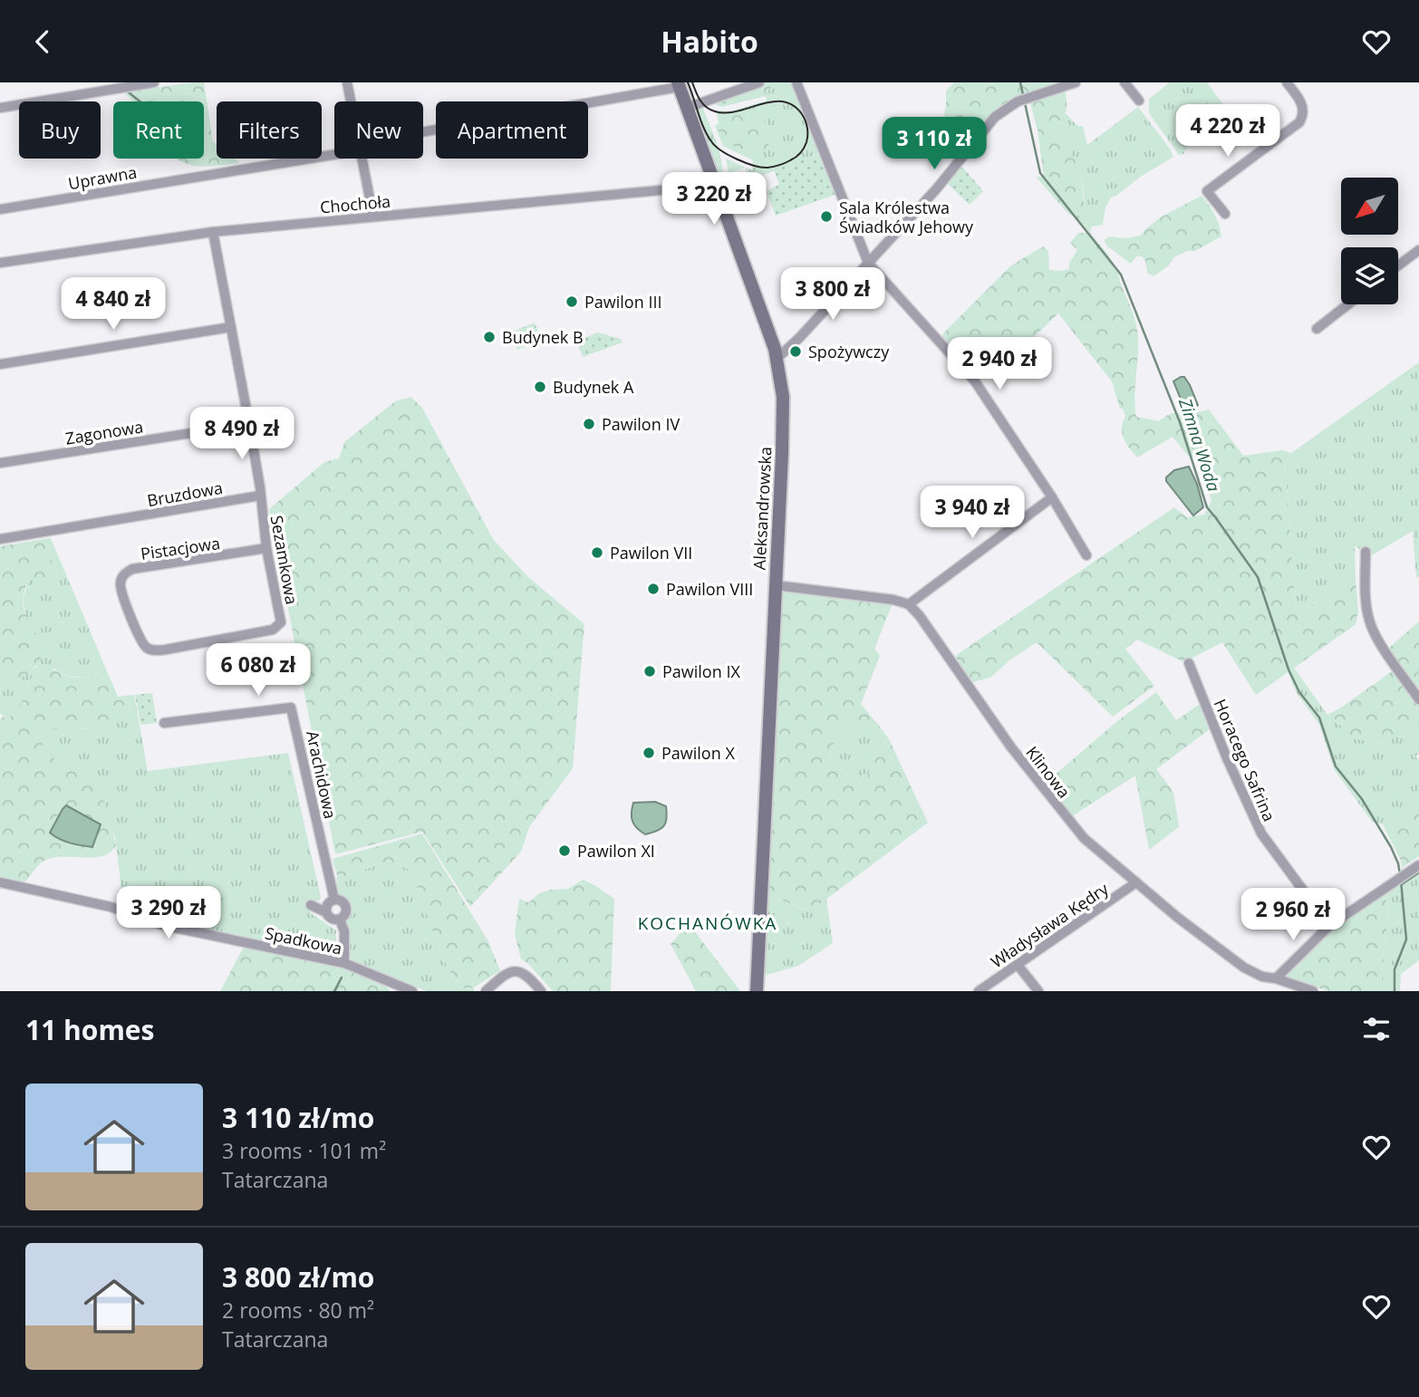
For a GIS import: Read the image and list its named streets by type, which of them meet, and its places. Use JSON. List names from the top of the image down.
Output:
{
  "streets": {
    "main road": ["Aleksandrowska"],
    "street": [
      "Uprawna",
      "Chochoła",
      "Zagonowa",
      "Bruzdowa",
      "Pistacjowa",
      "Sezamkowa",
      "Horacego Safrina",
      "Klinowa",
      "Arachidowa",
      "Władysława Kędry",
      "Spadkowa"
    ]
  },
  "crossings": [
    ["Uprawna", "Aleksandrowska"],
    ["Chochoła", "Aleksandrowska"],
    ["Bruzdowa", "Sezamkowa"],
    ["Pistacjowa", "Sezamkowa"],
    ["Klinowa", "Władysława Kędry"]
  ],
  "districts": ["KOCHANÓWKA"],
  "water": ["Zimna Woda"],
  "places": [
    "Sala Królestwa Świadków Jehowy",
    "Pawilon III",
    "Budynek B",
    "Spożywczy",
    "Budynek A",
    "Pawilon IV",
    "Pawilon VII",
    "Pawilon VIII",
    "Pawilon IX",
    "Pawilon X",
    "Pawilon XI"
  ],
  "north": "bottom left",
  "page": {
    "header": "Habito",
    "chip": [
      "Buy",
      "Rent",
      "Filters",
      "New",
      "Apartment"
    ],
    "price": [
      "4 220 zł",
      "3 110 zł",
      "3 220 zł",
      "3 800 zł",
      "4 840 zł",
      "2 940 zł",
      "8 490 zł",
      "3 940 zł",
      "6 080 zł",
      "3 290 zł",
      "2 960 zł"
    ],
    "heading": "11 homes",
    "list": [
      {
        "name": "3 110 zł/mo",
        "note": "3 rooms · 101 m² · Tatarczana"
      },
      {
        "name": "3 800 zł/mo",
        "note": "2 rooms · 80 m² · Tatarczana"
      }
    ]
  }
}
